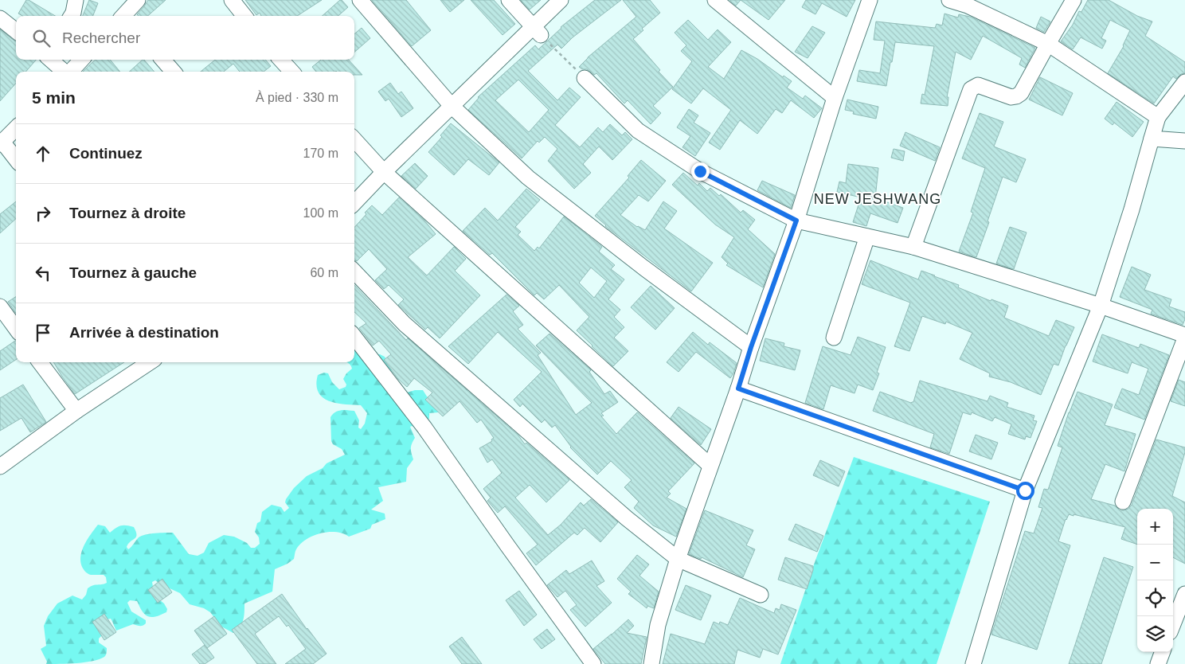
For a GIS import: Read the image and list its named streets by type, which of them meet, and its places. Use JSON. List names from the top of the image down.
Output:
{
  "districts": ["NEW JESHWANG"],
  "page": {
    "search": "Rechercher",
    "heading": ["5 min", "À pied · 330 m"],
    "list": [
      ["Continuez", "170 m"],
      ["Tournez à droite", "100 m"],
      ["Tournez à gauche", "60 m"],
      "Arrivée à destination"
    ],
    "map_buttons": ["+", "−"]
  }
}
